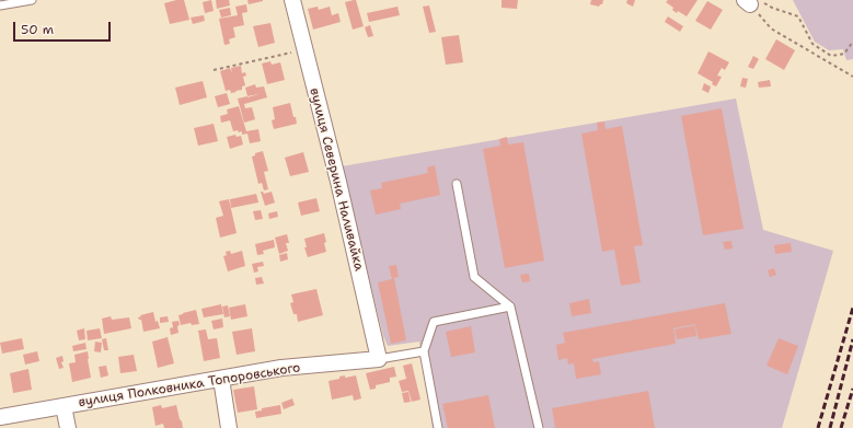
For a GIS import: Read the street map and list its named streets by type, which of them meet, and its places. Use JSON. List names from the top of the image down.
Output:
{
  "streets": {
    "street": ["вулиця Северина Наливайка", "вулиця Полковника Топоровського"]
  },
  "crossings": [
    ["вулиця Северина Наливайка", "вулиця Полковника Топоровського"]
  ],
  "scale_bar": "50 m"
}
